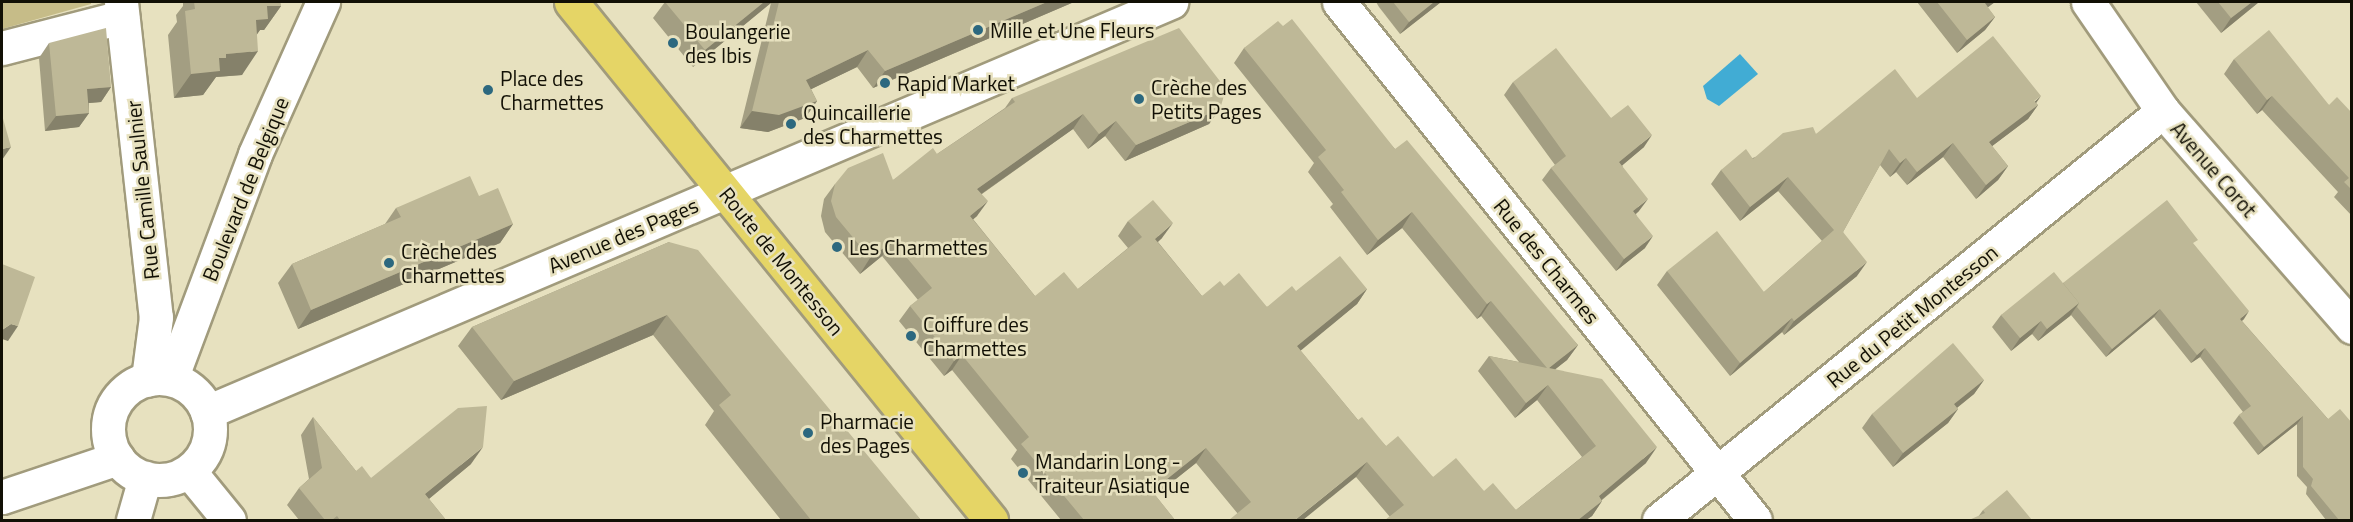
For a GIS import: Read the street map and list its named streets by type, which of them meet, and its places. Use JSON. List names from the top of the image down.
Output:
{
  "streets": {
    "main road": ["Route de Montesson"],
    "street": [
      "Avenue Corot",
      "Boulevard de Belgique",
      "Rue Camille Saulnier",
      "Avenue des Pages",
      "Rue des Charmes",
      "Rue du Petit Montesson"
    ]
  },
  "crossings": [
    ["Avenue Corot", "Rue du Petit Montesson"],
    ["Boulevard de Belgique", "Rue Camille Saulnier"],
    ["Boulevard de Belgique", "Avenue des Pages"],
    ["Rue Camille Saulnier", "Avenue des Pages"],
    ["Avenue des Pages", "Route de Montesson"],
    ["Rue des Charmes", "Rue du Petit Montesson"]
  ],
  "places": [
    "Mille et Une Fleurs",
    "Boulangerie des Ibis",
    "Rapid Market",
    "Place des Charmettes",
    "Crèche des Petits Pages",
    "Quincaillerie des Charmettes",
    "Les Charmettes",
    "Crèche des Charmettes",
    "Coiffure des Charmettes",
    "Pharmacie des Pages",
    "Mandarin Long - Traiteur Asiatique"
  ]
}
